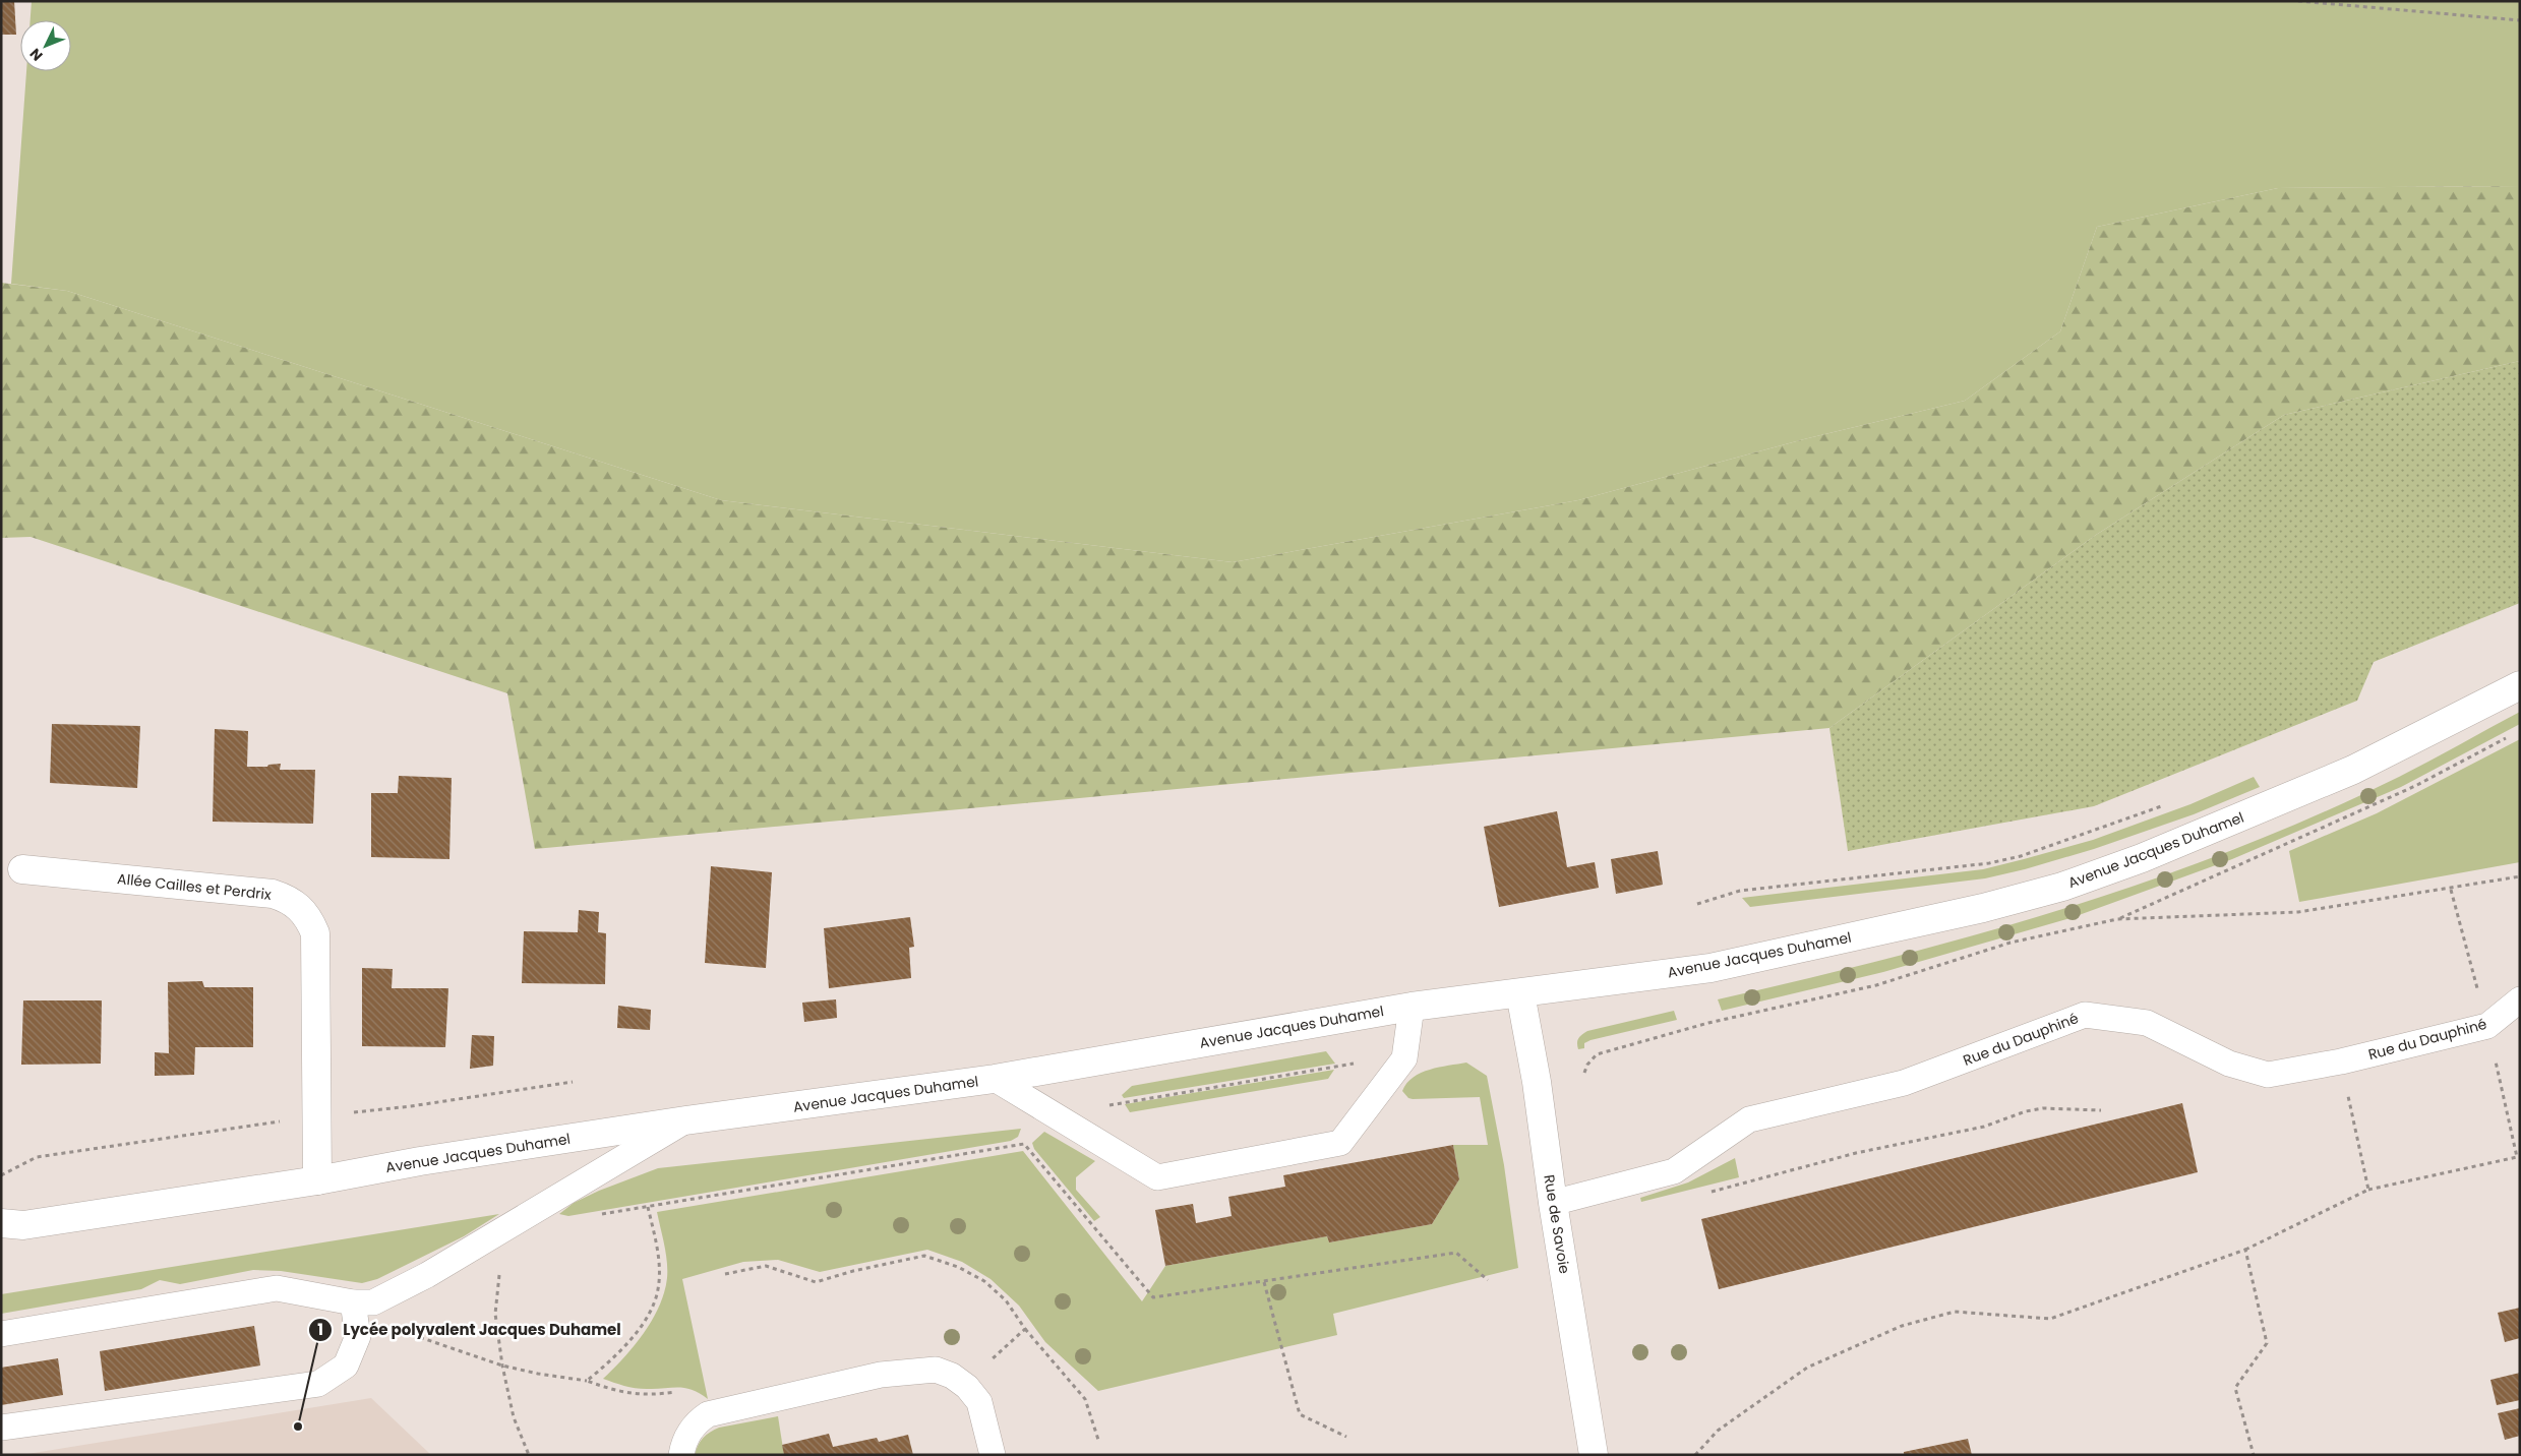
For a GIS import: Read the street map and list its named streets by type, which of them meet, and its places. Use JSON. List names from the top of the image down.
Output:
{
  "streets": {
    "main road": ["Avenue Jacques Duhamel", "Allée Cailles et Perdrix", "Rue de Savoie"],
    "lane": ["Rue du Dauphiné"]
  },
  "crossings": [
    ["Avenue Jacques Duhamel", "Allée Cailles et Perdrix"],
    ["Avenue Jacques Duhamel", "Rue de Savoie"],
    ["Rue du Dauphiné", "Rue de Savoie"]
  ],
  "places": ["Lycée polyvalent Jacques Duhamel"],
  "north": "bottom left"
}
